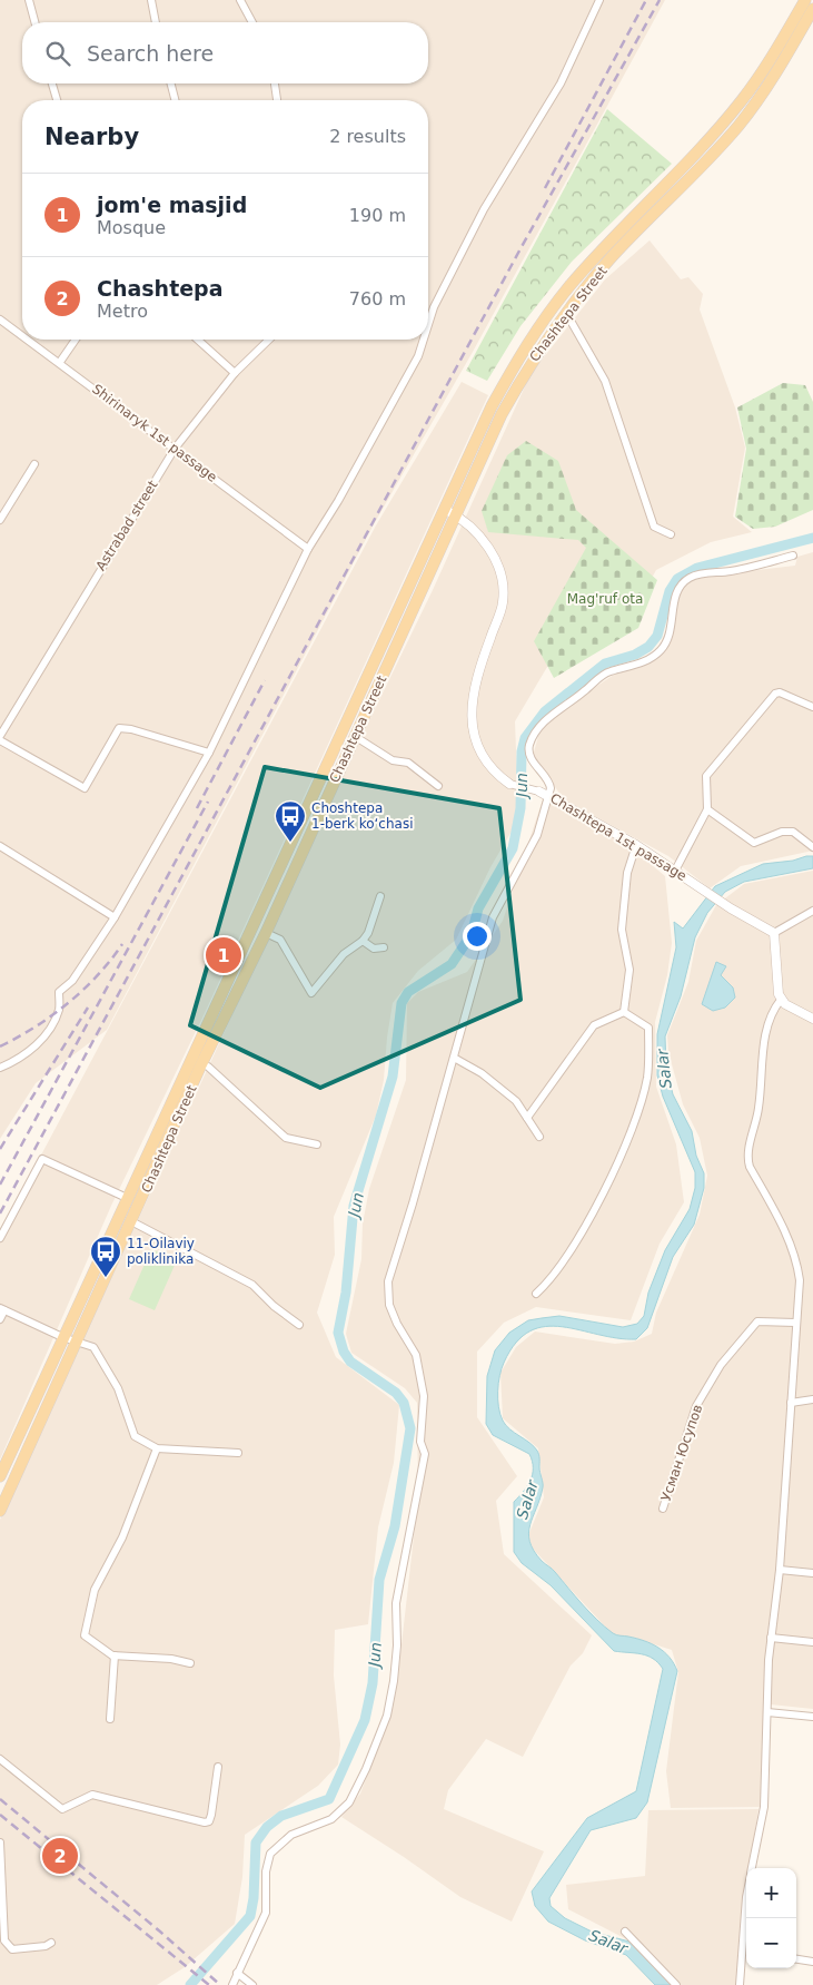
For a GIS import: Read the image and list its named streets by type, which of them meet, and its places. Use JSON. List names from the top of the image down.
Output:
{
  "streets": {
    "main road": ["Chashtepa Street"],
    "street": [
      "Shirinaryk 1st passage",
      "Astrabad street",
      "Chashtepa 1st passage",
      "Усман Юсупов"
    ]
  },
  "crossings": [
    ["Chashtepa Street", "Chashtepa 1st passage"],
    ["Shirinaryk 1st passage", "Astrabad street"]
  ],
  "water": ["Jun", "Salar"],
  "parks": ["Mag'ruf ota"],
  "places": {
    "bus stop": ["Choshtepa 1-berk koʻchasi", "11-Oilaviy poliklinika"]
  },
  "page": {
    "search": "Search here",
    "heading": ["Nearby", "2 results"],
    "list": [
      {
        "mark": "1",
        "name": "jom'e masjid",
        "note": "Mosque",
        "value": "190 m"
      },
      {
        "mark": "2",
        "name": "Chashtepa",
        "note": "Metro",
        "value": "760 m"
      }
    ],
    "pins": ["1", "2"],
    "map_buttons": ["+", "−"]
  }
}
